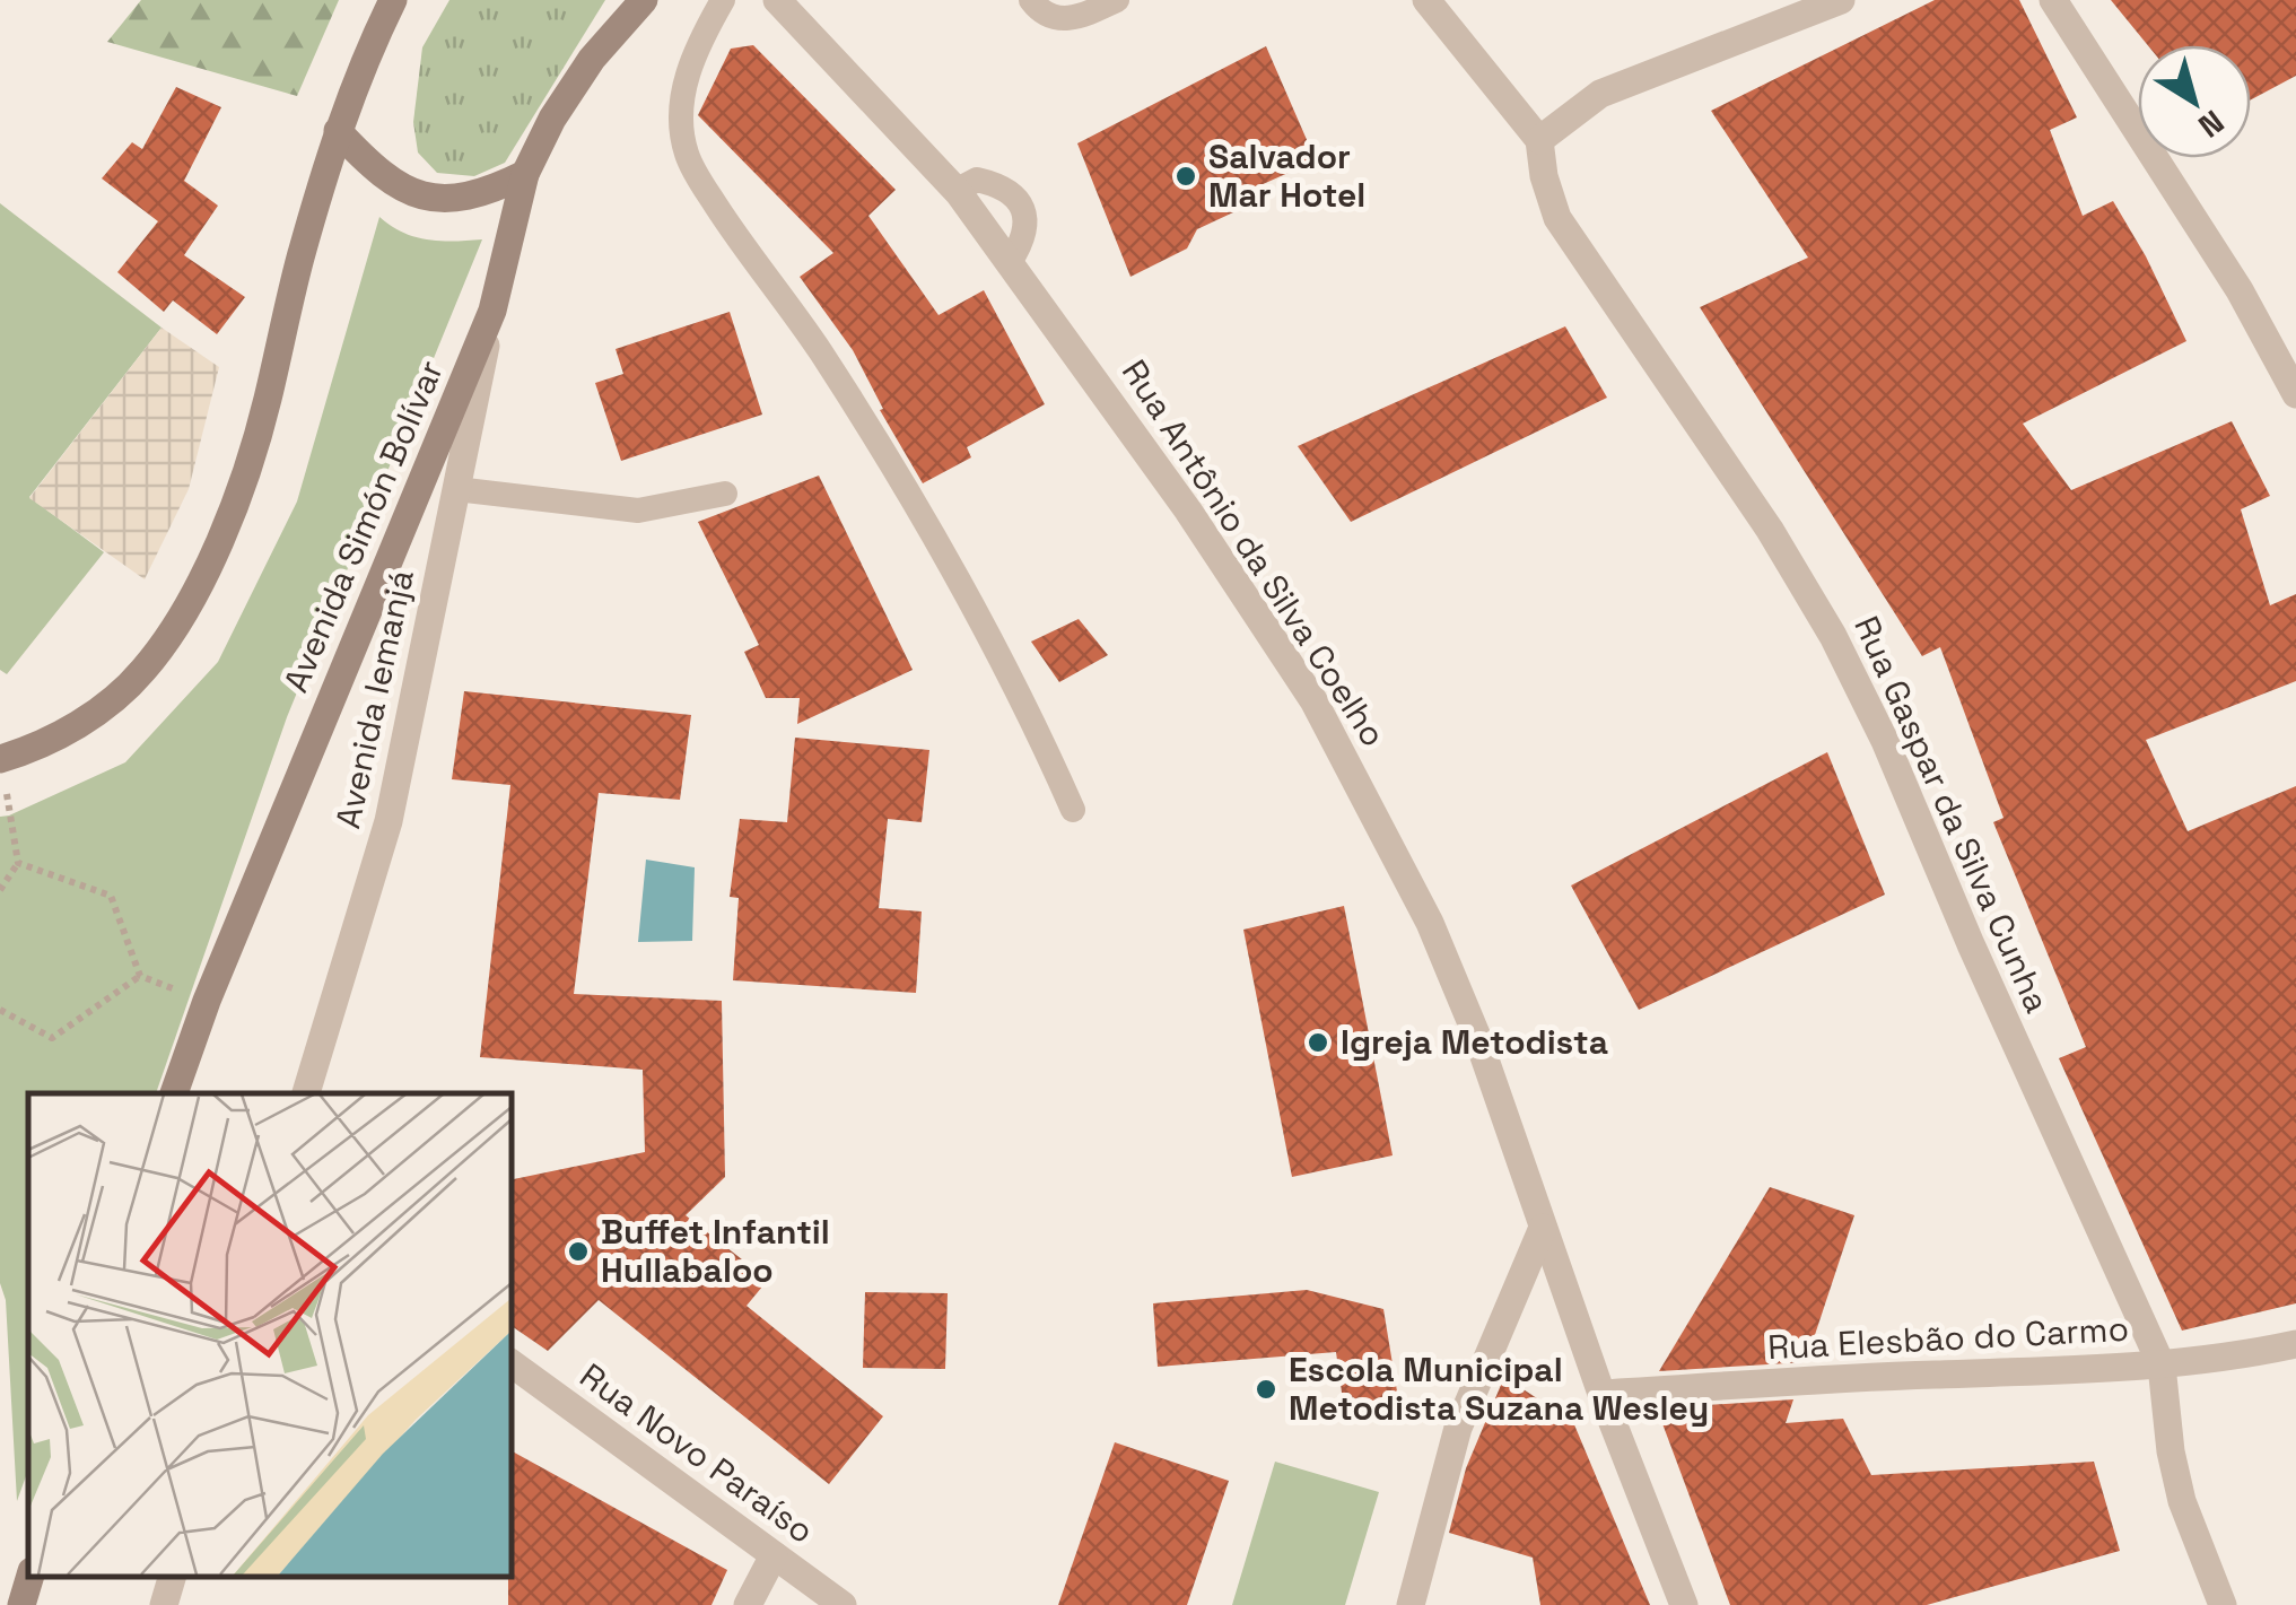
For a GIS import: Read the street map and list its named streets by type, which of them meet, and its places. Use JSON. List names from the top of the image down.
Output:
{
  "streets": {
    "street": [
      "Avenida Simón Bolívar",
      "Rua Antônio da Silva Coelho",
      "Avenida Iemanjá",
      "Rua Gaspar da Silva Cunha",
      "Rua Elesbão do Carmo",
      "Rua Novo Paraíso"
    ]
  },
  "crossings": [
    ["Avenida Simón Bolívar", "Avenida Iemanjá"],
    ["Rua Antônio da Silva Coelho", "Rua Elesbão do Carmo"],
    ["Rua Gaspar da Silva Cunha", "Rua Elesbão do Carmo"]
  ],
  "places": [
    "Salvador Mar Hotel",
    "Igreja Metodista",
    "Buffet Infantil Hullabaloo",
    "Escola Municipal Metodista Suzana Wesley"
  ],
  "north": "bottom right"
}
